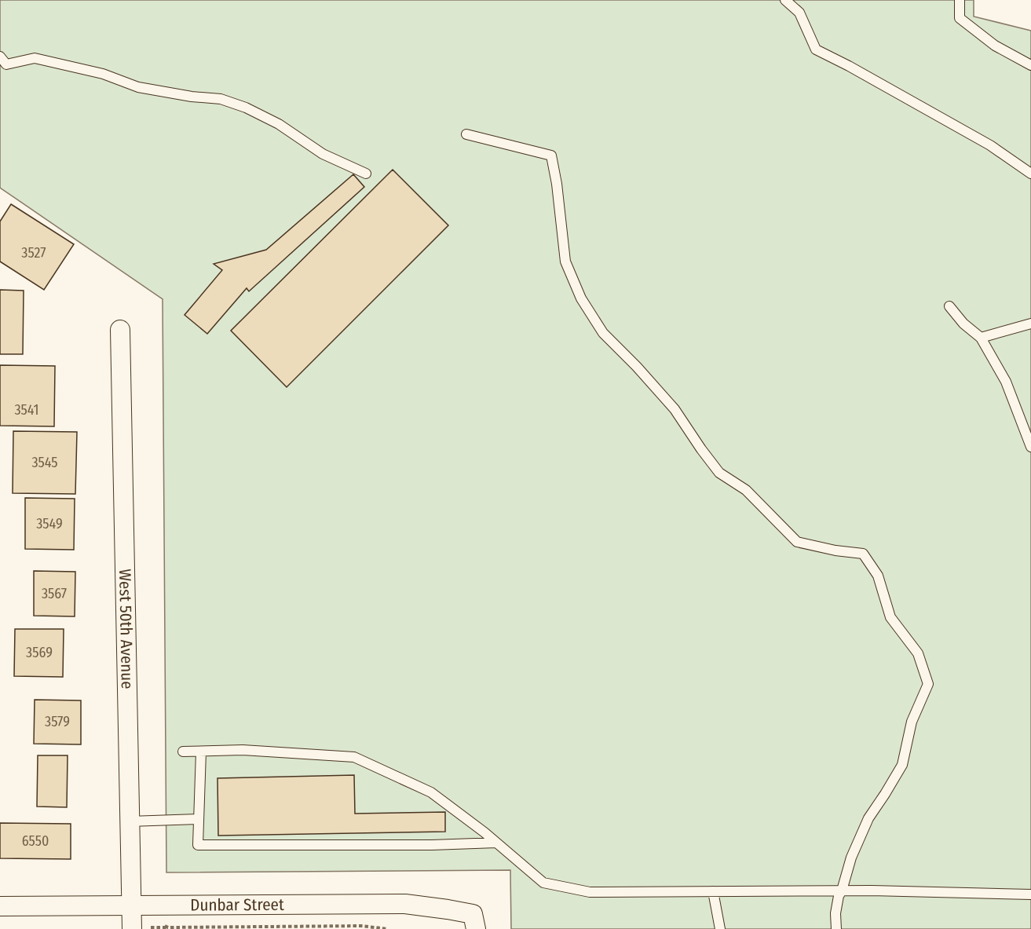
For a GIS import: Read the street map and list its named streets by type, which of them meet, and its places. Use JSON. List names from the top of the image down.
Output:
{
  "streets": {
    "street": ["West 50th Avenue", "Dunbar Street"]
  },
  "crossings": [
    ["West 50th Avenue", "Dunbar Street"]
  ],
  "house_numbers": [
    "3527",
    "3541",
    "3545",
    "3549",
    "3567",
    "3569",
    "3579",
    "6550"
  ]
}
